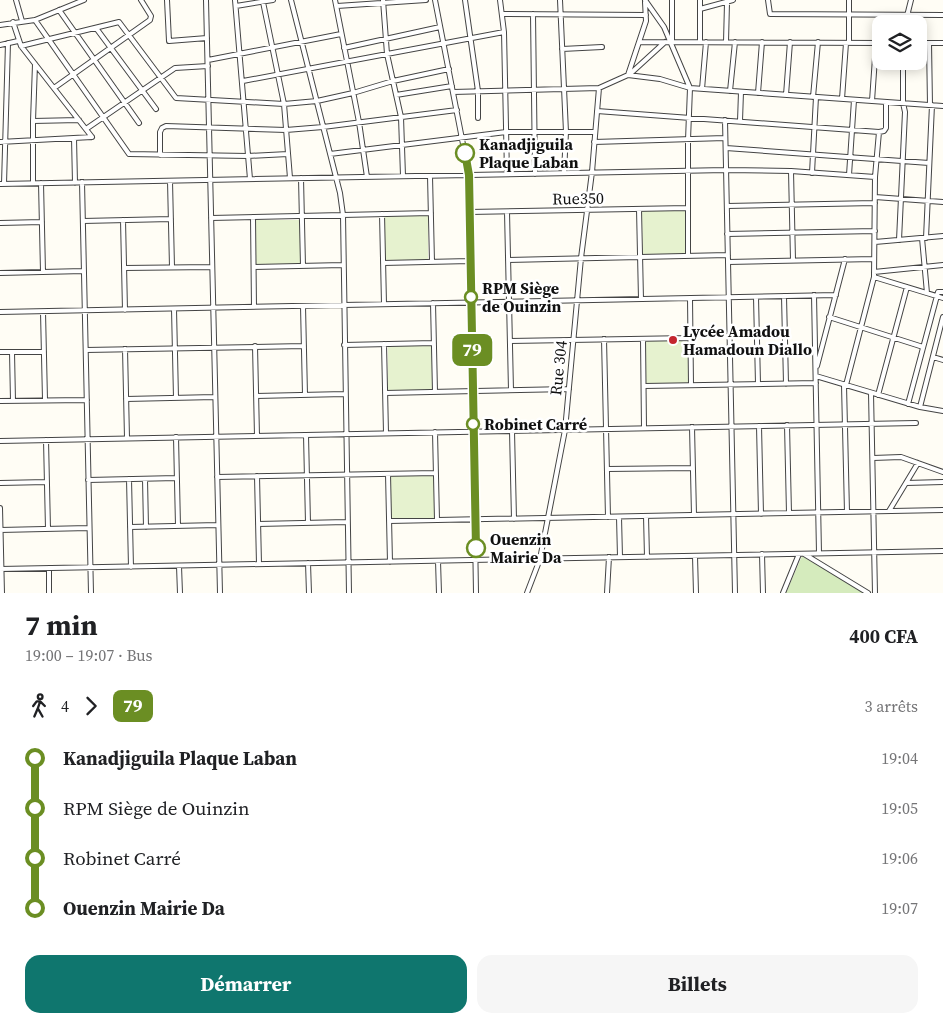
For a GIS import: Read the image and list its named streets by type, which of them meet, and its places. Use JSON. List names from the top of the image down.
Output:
{
  "streets": {
    "street": ["Rue350", "Rue 304"]
  },
  "crossings": [
    ["Rue350", "Rue 304"]
  ],
  "places": [
    "Kanadjiguila Plaque Laban",
    "RPM Siège de Ouinzin",
    "Lycée Amadou Hamadoun Diallo",
    "Robinet Carré",
    "Ouenzin Mairie Da"
  ],
  "lines": ["bus line 79"],
  "page": {
    "on_map": "79",
    "heading": ["7 min", "19:00 – 19:07 · Bus", "400 CFA"],
    "legs": ["4", "79", "3 arrêts"],
    "list": [
      {
        "name": "Kanadjiguila Plaque Laban",
        "value": "19:04"
      },
      {
        "name": "RPM Siège de Ouinzin",
        "value": "19:05"
      },
      {
        "name": "Robinet Carré",
        "value": "19:06"
      },
      {
        "name": "Ouenzin Mairie Da",
        "value": "19:07"
      }
    ],
    "buttons": ["Démarrer", "Billets"]
  }
}
